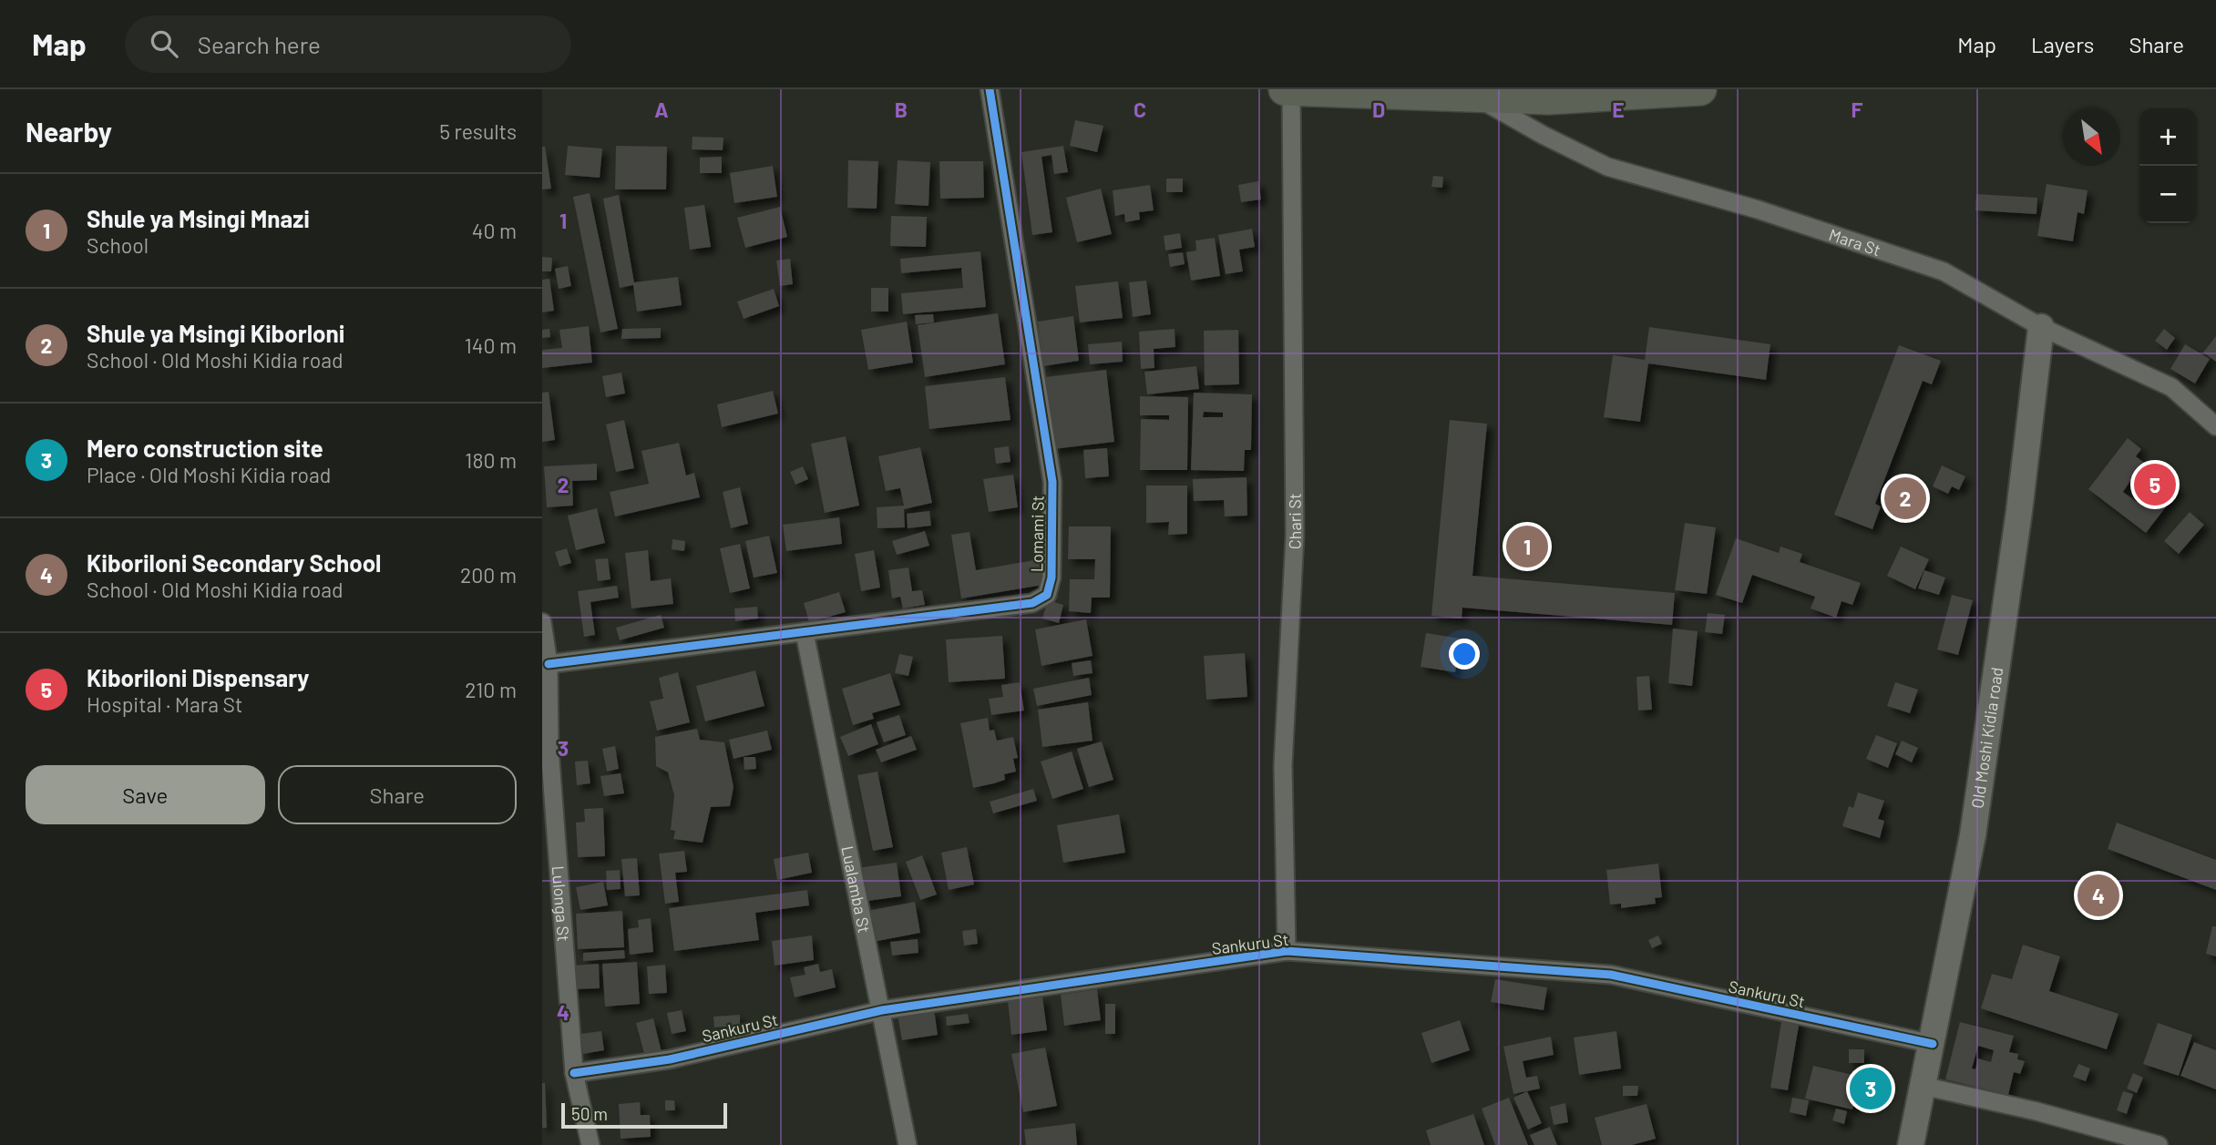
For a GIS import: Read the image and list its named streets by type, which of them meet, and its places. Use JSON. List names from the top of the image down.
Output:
{
  "streets": {
    "street": [
      "Mara St",
      "Chari St",
      "Lomami St",
      "Old Moshi Kidia road",
      "Lualamba St",
      "Lulonga St",
      "Sankuru St"
    ]
  },
  "crossings": [
    ["Mara St", "Old Moshi Kidia road"],
    ["Chari St", "Sankuru St"],
    ["Lomami St", "Lualamba St"],
    ["Lomami St", "Lulonga St"],
    ["Old Moshi Kidia road", "Sankuru St"],
    ["Lualamba St", "Sankuru St"],
    ["Lulonga St", "Sankuru St"]
  ],
  "scale_bar": "50 m",
  "north": "bottom right",
  "page": {
    "header": "Map",
    "search": "Search here",
    "nav": ["Map", "Layers", "Share"],
    "heading": ["Nearby", "5 results"],
    "map_buttons": ["+", "−"],
    "list": [
      {
        "mark": "1",
        "name": "Shule ya Msingi Mnazi",
        "note": "School",
        "value": "40 m"
      },
      {
        "mark": "2",
        "name": "Shule ya Msingi Kiborloni",
        "note": "School · Old Moshi Kidia road",
        "value": "140 m"
      },
      {
        "mark": "3",
        "name": "Mero construction site",
        "note": "Place · Old Moshi Kidia road",
        "value": "180 m"
      },
      {
        "mark": "4",
        "name": "Kiboriloni Secondary School",
        "note": "School · Old Moshi Kidia road",
        "value": "200 m"
      },
      {
        "mark": "5",
        "name": "Kiboriloni Dispensary",
        "note": "Hospital · Mara St",
        "value": "210 m"
      }
    ],
    "pins": [
      "5",
      "2",
      "1",
      "4",
      "3"
    ],
    "buttons": ["Save", "Share"],
    "scale": "50 m"
  },
  "grid": {
    "columns": [
      "A",
      "B",
      "C",
      "D",
      "E",
      "F"
    ],
    "rows": [
      "1",
      "2",
      "3",
      "4"
    ]
  }
}
